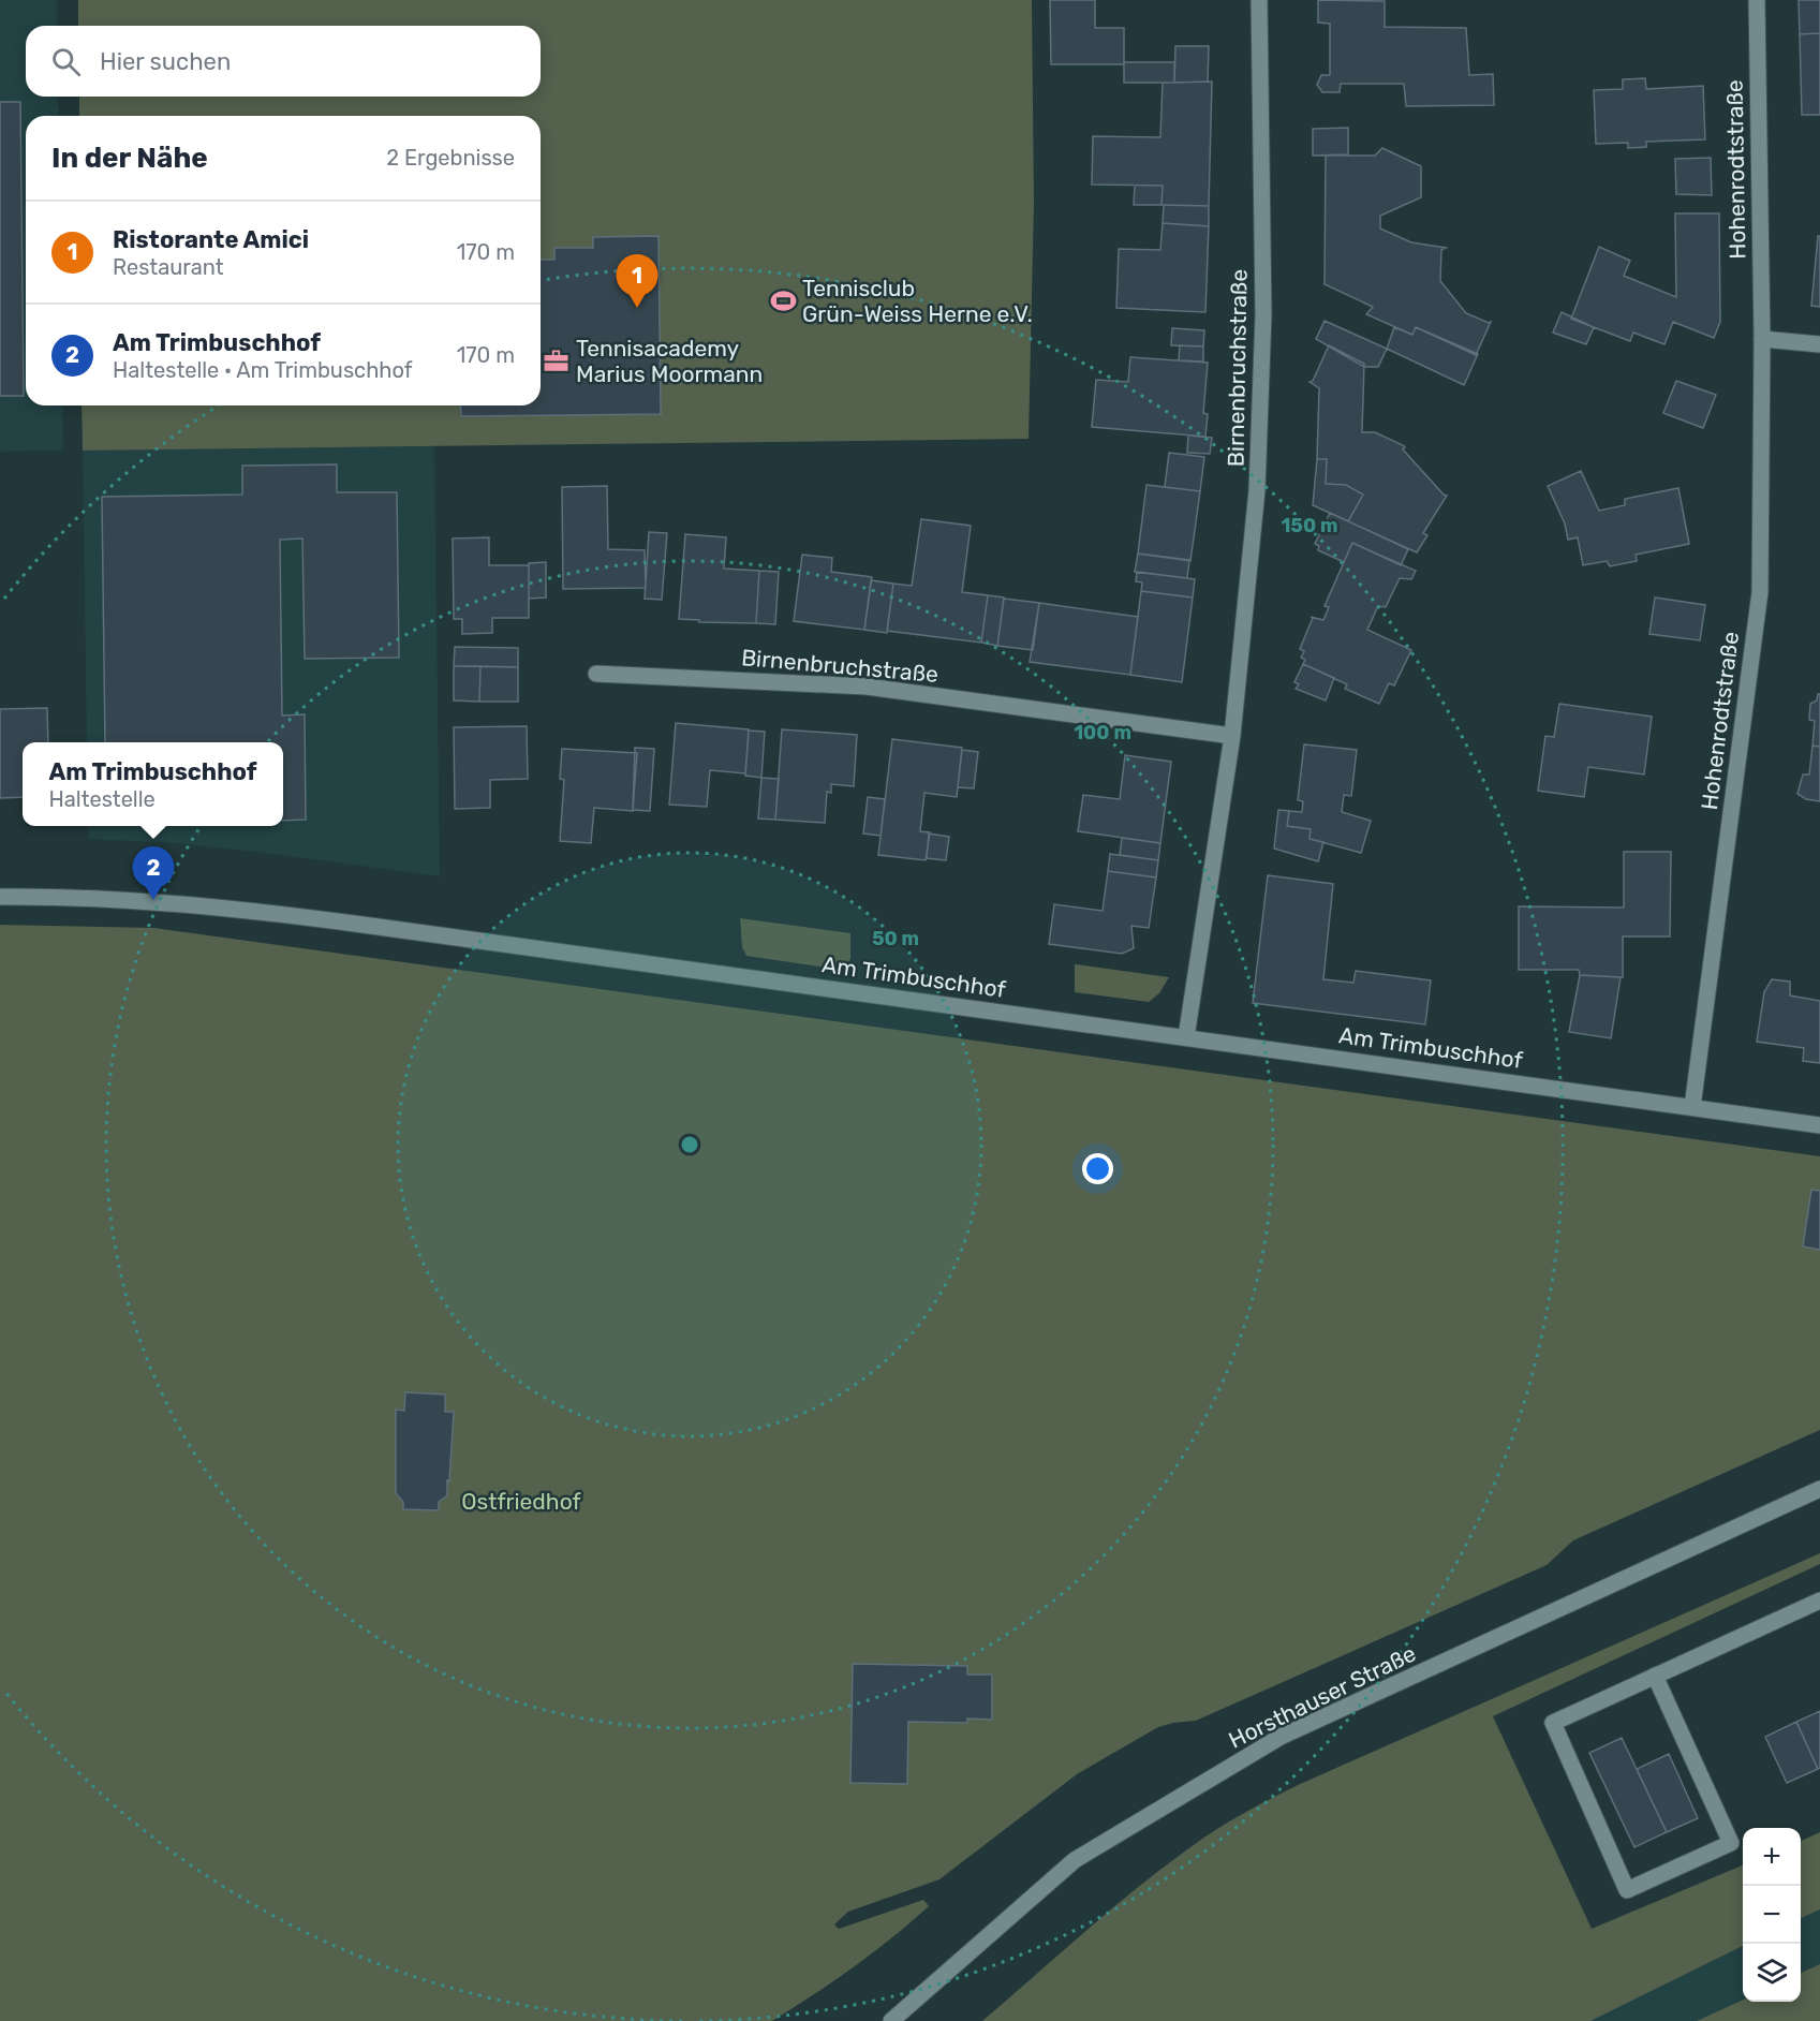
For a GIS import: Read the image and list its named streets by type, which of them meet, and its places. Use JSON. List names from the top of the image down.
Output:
{
  "streets": {
    "street": [
      "Hohenrodtstraße",
      "Birnenbruchstraße",
      "Am Trimbuschhof",
      "Horsthauser Straße"
    ]
  },
  "crossings": [
    ["Hohenrodtstraße", "Am Trimbuschhof"],
    ["Birnenbruchstraße", "Am Trimbuschhof"]
  ],
  "parks": ["Ostfriedhof"],
  "places": {
    "sports": ["Tennisclub Grün-Weiss Herne e.V."],
    "office": ["Tennisacademy Marius Moormann"]
  },
  "page": {
    "search": "Hier suchen",
    "heading": ["In der Nähe", "2 Ergebnisse"],
    "list": [
      {
        "mark": "1",
        "name": "Ristorante Amici",
        "note": "Restaurant",
        "value": "170 m"
      },
      {
        "mark": "2",
        "name": "Am Trimbuschhof",
        "note": "Haltestelle · Am Trimbuschhof",
        "value": "170 m"
      }
    ],
    "pins": ["1", "2"],
    "popup": ["Am Trimbuschhof", "Haltestelle"],
    "map_buttons": ["+", "−"]
  },
  "rings": ["150 m", "100 m", "50 m"]
}
